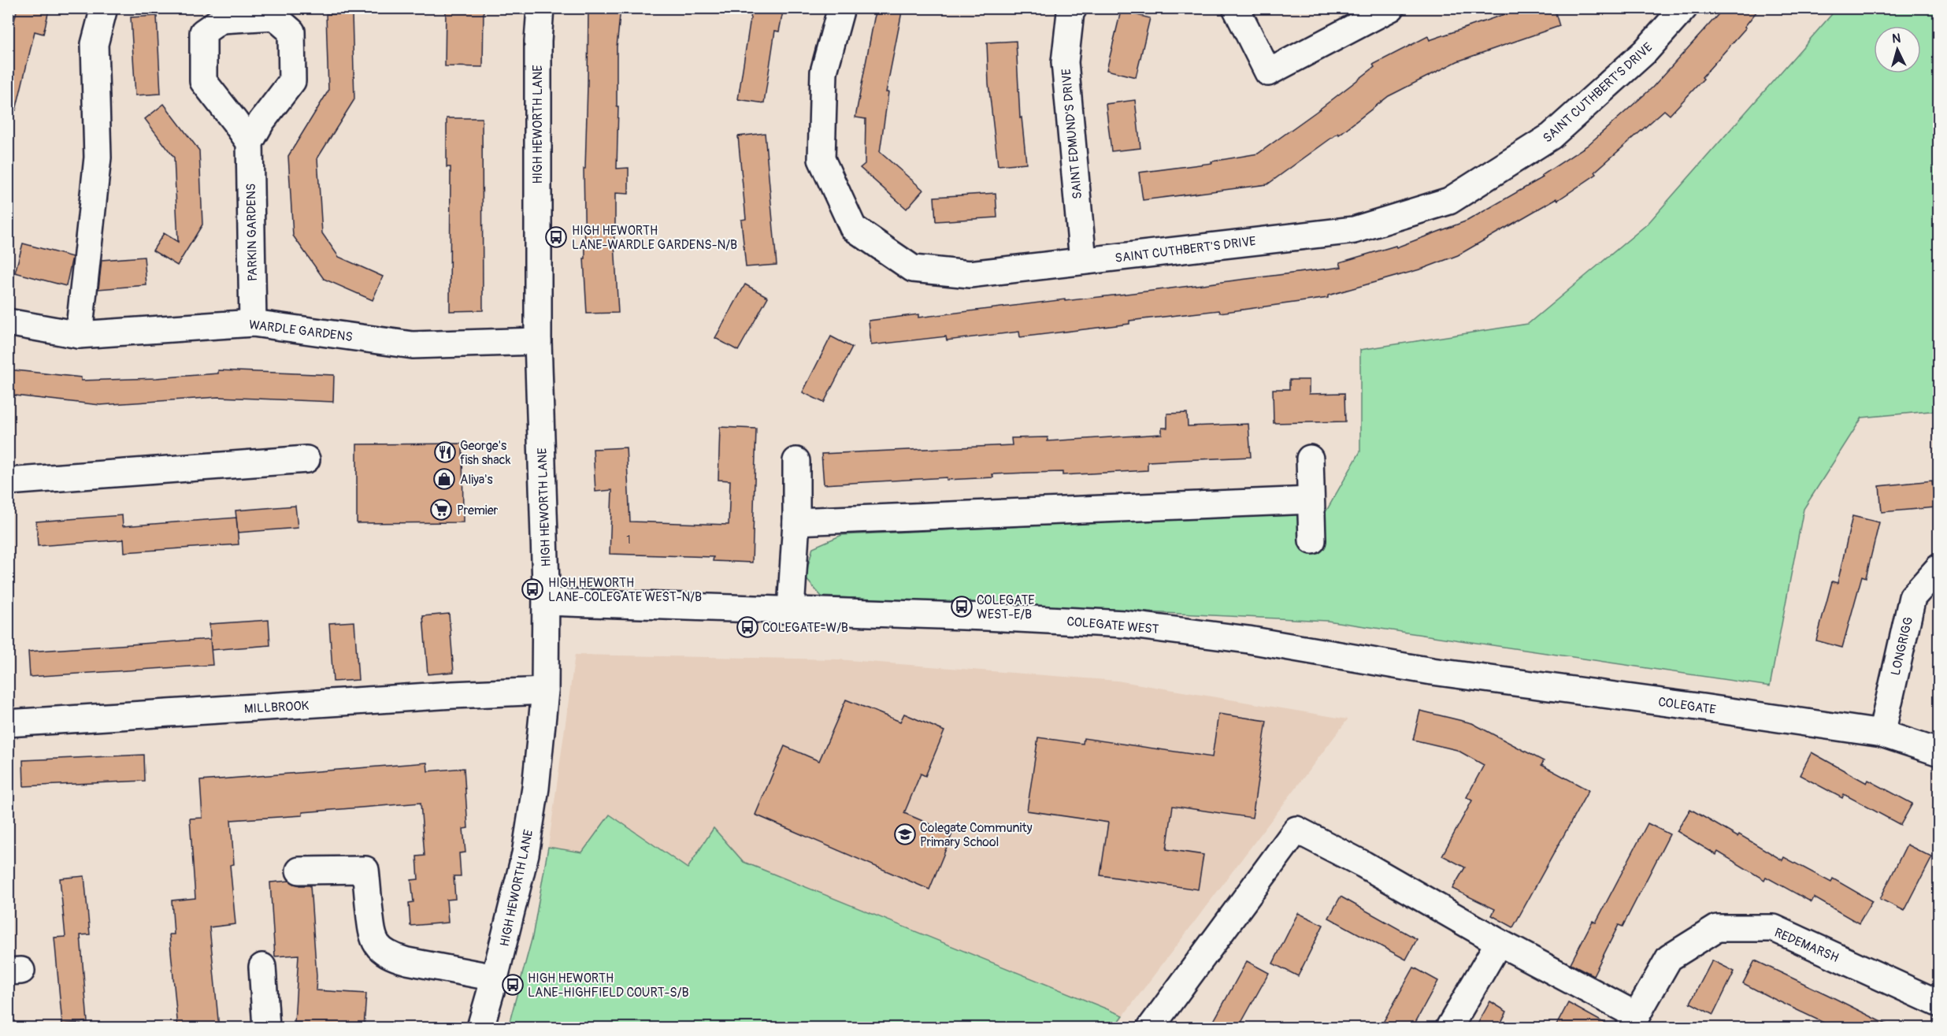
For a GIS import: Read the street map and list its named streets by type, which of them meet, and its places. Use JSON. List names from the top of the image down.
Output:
{
  "streets": {
    "street": [
      "SAINT CUTHBERT'S DRIVE",
      "HIGH HEWORTH LANE",
      "SAINT EDMUND'S DRIVE",
      "PARKIN GARDENS",
      "WARDLE GARDENS",
      "COLEGATE WEST",
      "LONGRIGG",
      "COLEGATE",
      "MILLBROOK",
      "REDEMARSH"
    ]
  },
  "crossings": [
    ["SAINT CUTHBERT'S DRIVE", "SAINT EDMUND'S DRIVE"],
    ["HIGH HEWORTH LANE", "WARDLE GARDENS"],
    ["HIGH HEWORTH LANE", "COLEGATE WEST"],
    ["HIGH HEWORTH LANE", "MILLBROOK"],
    ["PARKIN GARDENS", "WARDLE GARDENS"],
    ["COLEGATE WEST", "COLEGATE"],
    ["LONGRIGG", "COLEGATE"]
  ],
  "places": {
    "bus stop": [
      "HIGH HEWORTH LANE-WARDLE GARDENS-N/B",
      "HIGH HEWORTH LANE-COLEGATE WEST-N/B",
      "COLEGATE WEST-E/B",
      "COLEGATE-W/B",
      "HIGH HEWORTH LANE-HIGHFIELD COURT-S/B"
    ],
    "restaurant": ["George's fish shack"],
    "shop": ["Aliya's"],
    "supermarket": ["Premier"],
    "school or university": ["Colegate Community Primary School"]
  },
  "house_numbers": ["1"],
  "north": "top"
}
